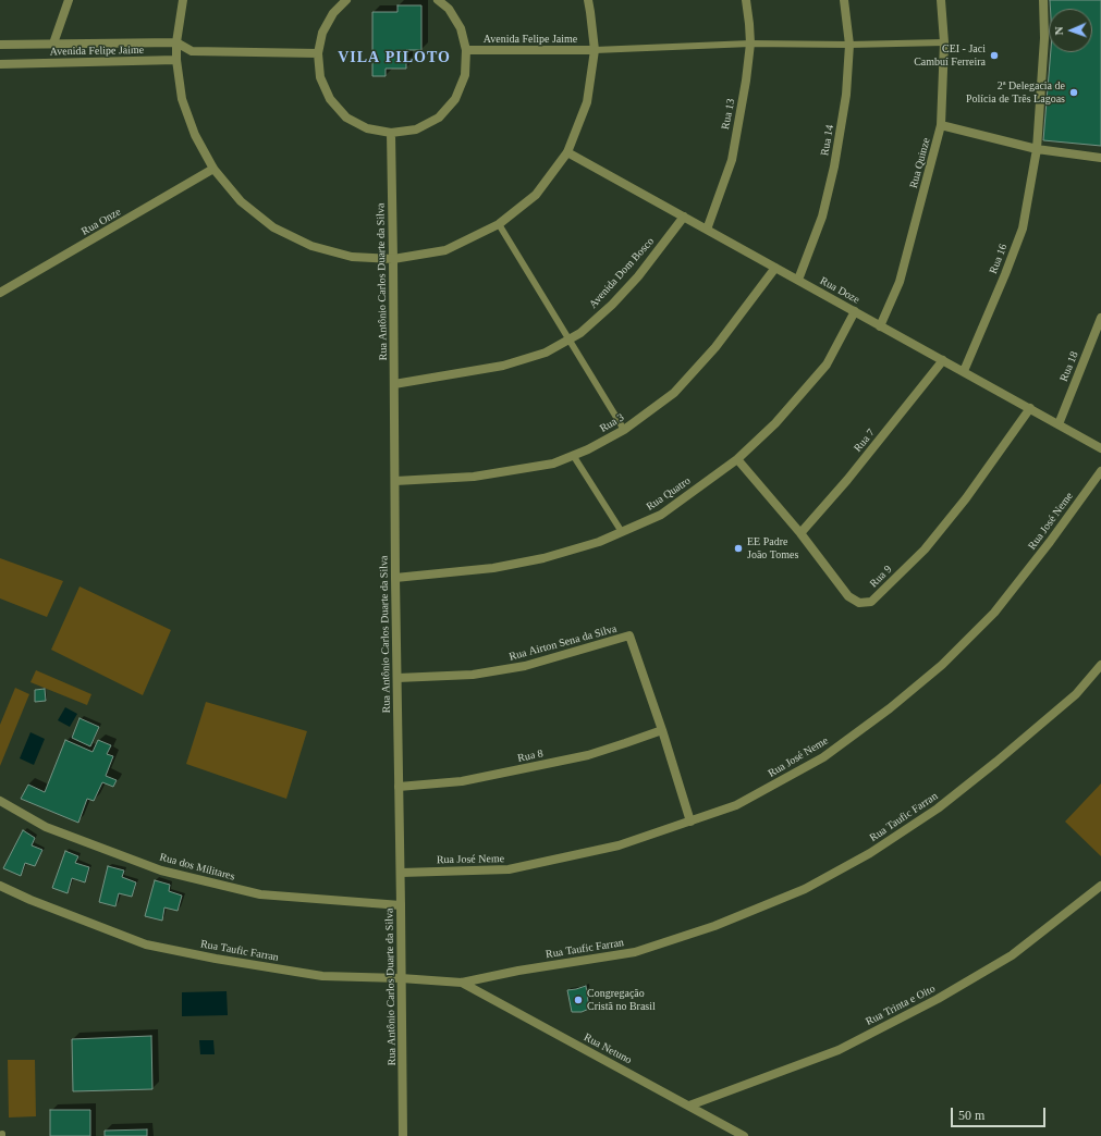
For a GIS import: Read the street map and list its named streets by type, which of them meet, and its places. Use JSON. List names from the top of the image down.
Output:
{
  "streets": {
    "street": [
      "Avenida Felipe Jaime",
      "Rua 13",
      "Rua 14",
      "Rua Quinze",
      "Rua Onze",
      "Rua 16",
      "Avenida Dom Bosco",
      "Rua Antônio Carlos Duarte da Silva",
      "Rua Doze",
      "Rua 18",
      "Rua 3",
      "Rua 7",
      "Rua Quatro",
      "Rua José Neme",
      "Rua 9",
      "Rua Airton Sena da Silva",
      "Rua 8",
      "Rua Taufic Farran",
      "Rua dos Militares",
      "Rua Trinta e Oito",
      "Rua Netuno"
    ]
  },
  "crossings": [
    ["Rua 13", "Rua Doze"],
    ["Rua 14", "Rua Doze"],
    ["Rua Quinze", "Rua Doze"],
    ["Rua 16", "Rua Doze"],
    ["Avenida Dom Bosco", "Rua Antônio Carlos Duarte da Silva"],
    ["Avenida Dom Bosco", "Rua Doze"],
    ["Rua Antônio Carlos Duarte da Silva", "Rua 3"],
    ["Rua Antônio Carlos Duarte da Silva", "Rua Quatro"],
    ["Rua Antônio Carlos Duarte da Silva", "Rua José Neme"],
    ["Rua Antônio Carlos Duarte da Silva", "Rua Airton Sena da Silva"],
    ["Rua Antônio Carlos Duarte da Silva", "Rua 8"],
    ["Rua Antônio Carlos Duarte da Silva", "Rua Taufic Farran"],
    ["Rua Antônio Carlos Duarte da Silva", "Rua dos Militares"],
    ["Rua Doze", "Rua 18"],
    ["Rua Doze", "Rua 3"],
    ["Rua Doze", "Rua 7"],
    ["Rua Doze", "Rua Quatro"],
    ["Rua Doze", "Rua 9"],
    ["Rua 7", "Rua 9"],
    ["Rua Quatro", "Rua 9"],
    ["Rua Airton Sena da Silva", "Rua 8"],
    ["Rua Taufic Farran", "Rua Netuno"],
    ["Rua Trinta e Oito", "Rua Netuno"]
  ],
  "districts": ["VILA PILOTO"],
  "places": [
    "CEI - Jaci Cambuí Ferreira",
    "2ª Delegacia de Polícia de Três Lagoas",
    "EE Padre João Tomes",
    "Congregação Cristã no Brasil"
  ],
  "scale_bar": "50 m",
  "north": "left"
}
